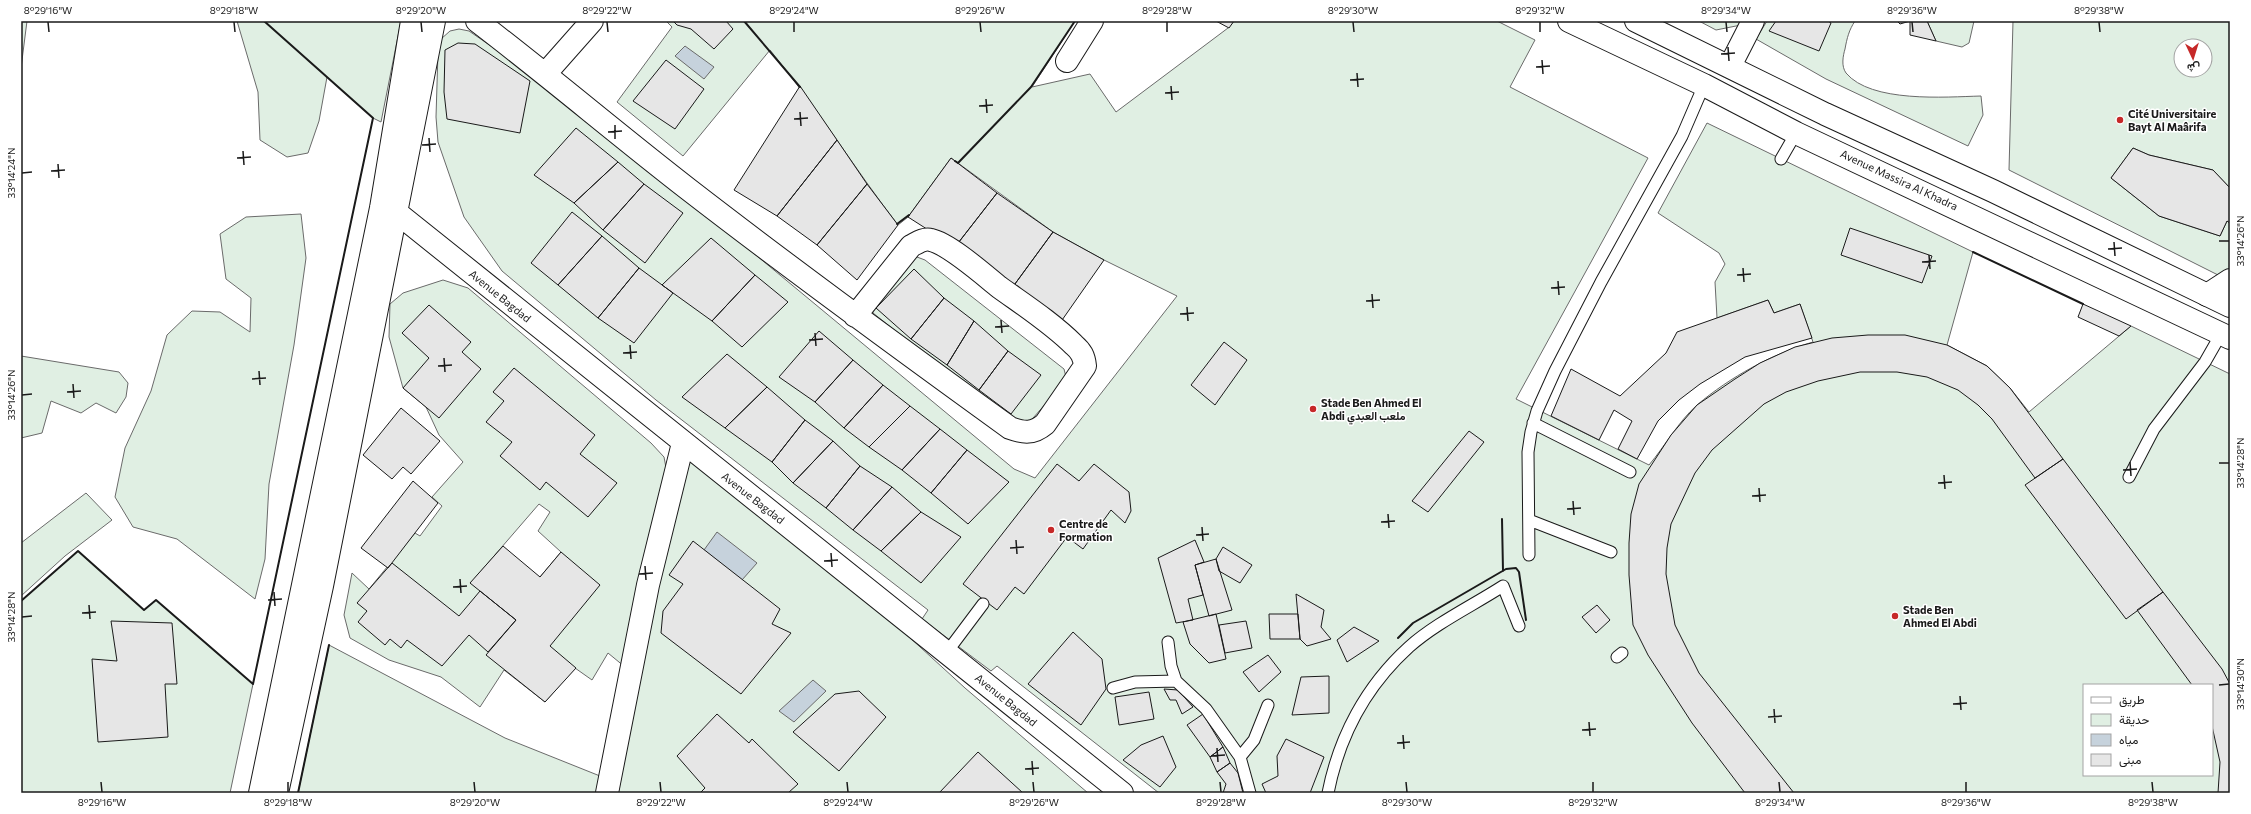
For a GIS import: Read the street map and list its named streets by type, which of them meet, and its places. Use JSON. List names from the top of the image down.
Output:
{
  "streets": {
    "street": ["Avenue Massira Al Khadra", "Avenue Bagdad"]
  },
  "places": [
    "Cité Universitaire Bayt Al Maârifa",
    "Stade Ben Ahmed El Abdi ملعب العبدي",
    "Centre de Formation",
    "Stade Ben Ahmed El Abdi"
  ],
  "legend": [
    "طريق",
    "حديقة",
    "مياه",
    "مبنى"
  ],
  "north": "bottom",
  "coordinates": [
    "8°29'16\"W",
    "8°29'18\"W",
    "8°29'20\"W",
    "8°29'22\"W",
    "8°29'24\"W",
    "8°29'26\"W",
    "8°29'28\"W",
    "8°29'30\"W",
    "8°29'32\"W",
    "8°29'34\"W",
    "8°29'36\"W",
    "8°29'38\"W",
    "33°14'24\"N",
    "33°14'26\"N",
    "33°14'28\"N",
    "33°14'30\"N"
  ]
}
